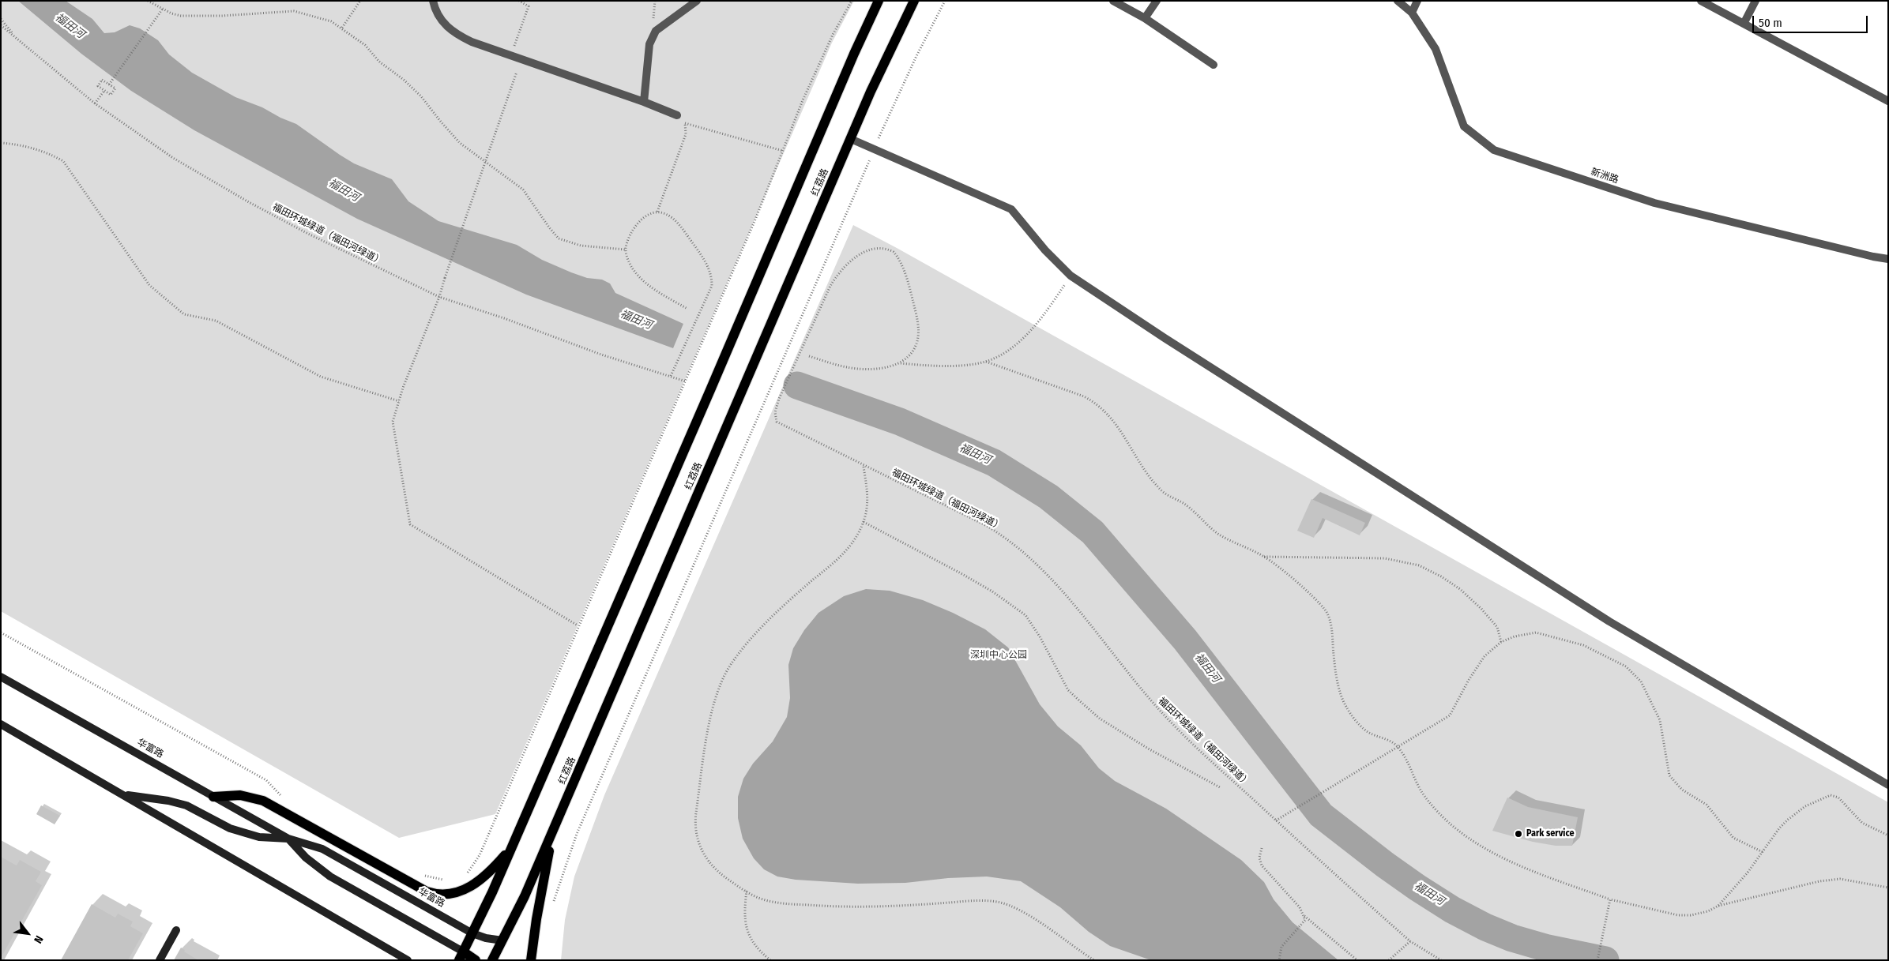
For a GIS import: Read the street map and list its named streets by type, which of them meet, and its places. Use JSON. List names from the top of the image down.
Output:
{
  "streets": {
    "main road": ["红荔路", "华富路"],
    "street": ["新洲路"],
    "path": ["福田环城绿道（福田河绿道）"]
  },
  "crossings": [
    ["红荔路", "华富路"]
  ],
  "water": ["福田河"],
  "parks": ["深圳中心公园"],
  "places": ["Park service"],
  "scale_bar": "50 m",
  "north": "bottom right"
}
